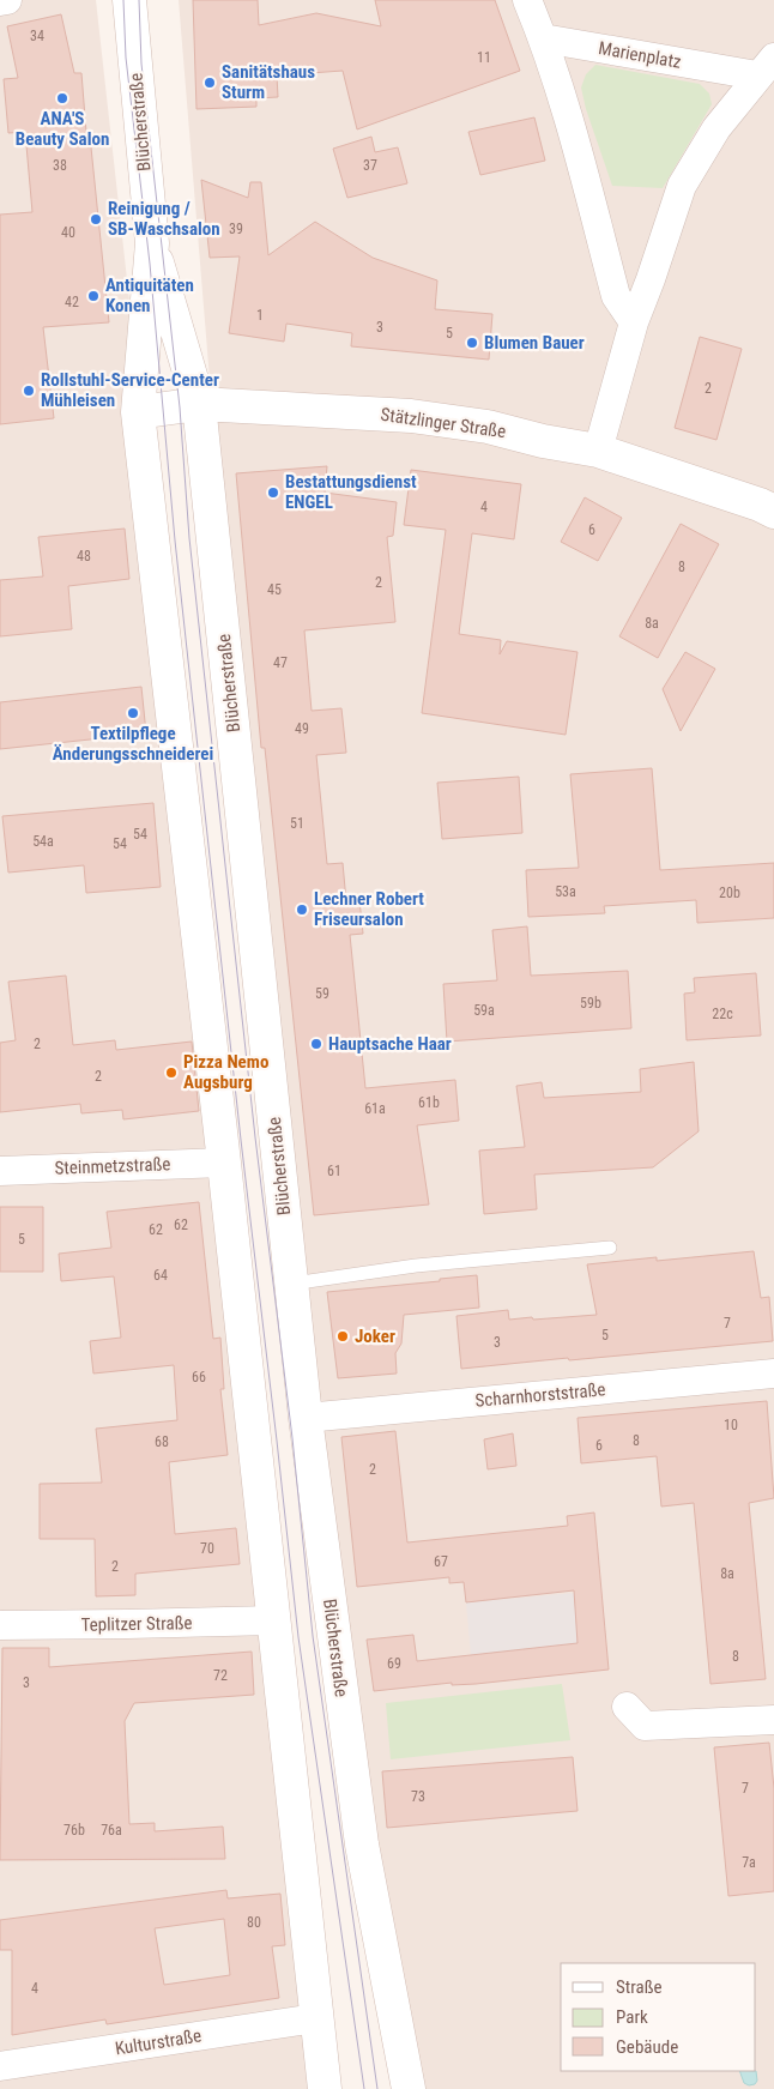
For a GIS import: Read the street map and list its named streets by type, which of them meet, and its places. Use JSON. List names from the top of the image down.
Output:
{
  "streets": {
    "street": [
      "Marienplatz",
      "Blücherstraße",
      "Stätzlinger Straße",
      "Steinmetzstraße",
      "Scharnhorststraße",
      "Teplitzer Straße",
      "Kulturstraße"
    ]
  },
  "crossings": [
    ["Marienplatz", "Stätzlinger Straße"],
    ["Blücherstraße", "Stätzlinger Straße"],
    ["Blücherstraße", "Steinmetzstraße"],
    ["Blücherstraße", "Scharnhorststraße"],
    ["Blücherstraße", "Teplitzer Straße"],
    ["Blücherstraße", "Kulturstraße"]
  ],
  "places": [
    "Sanitätshaus Sturm",
    "ANA'S Beauty Salon",
    "Reinigung / SB-Waschsalon",
    "Antiquitäten Konen",
    "Blumen Bauer",
    "Rollstuhl-Service-Center Mühleisen",
    "Bestattungsdienst ENGEL",
    "Textilpflege Änderungsschneiderei",
    "Lechner Robert Friseursalon",
    "Hauptsache Haar",
    "Pizza Nemo Augsburg",
    "Joker"
  ],
  "house_numbers": [
    "34",
    "11",
    "38",
    "37",
    "39",
    "40",
    "42",
    "1",
    "3",
    "5",
    "2",
    "4",
    "6",
    "48",
    "8",
    "2",
    "45",
    "8a",
    "47",
    "49",
    "51",
    "54",
    "54a",
    "54",
    "53a",
    "20b",
    "59",
    "59b",
    "59a",
    "22c",
    "2",
    "2",
    "61b",
    "61a",
    "61",
    "62",
    "62",
    "5",
    "64",
    "7",
    "5",
    "3",
    "66",
    "10",
    "8",
    "68",
    "6",
    "2",
    "70",
    "67",
    "2",
    "8a",
    "8",
    "69",
    "72",
    "3",
    "7",
    "73",
    "76b",
    "76a",
    "7a",
    "80",
    "4"
  ],
  "legend": ["Straße", "Park", "Gebäude"]
}
